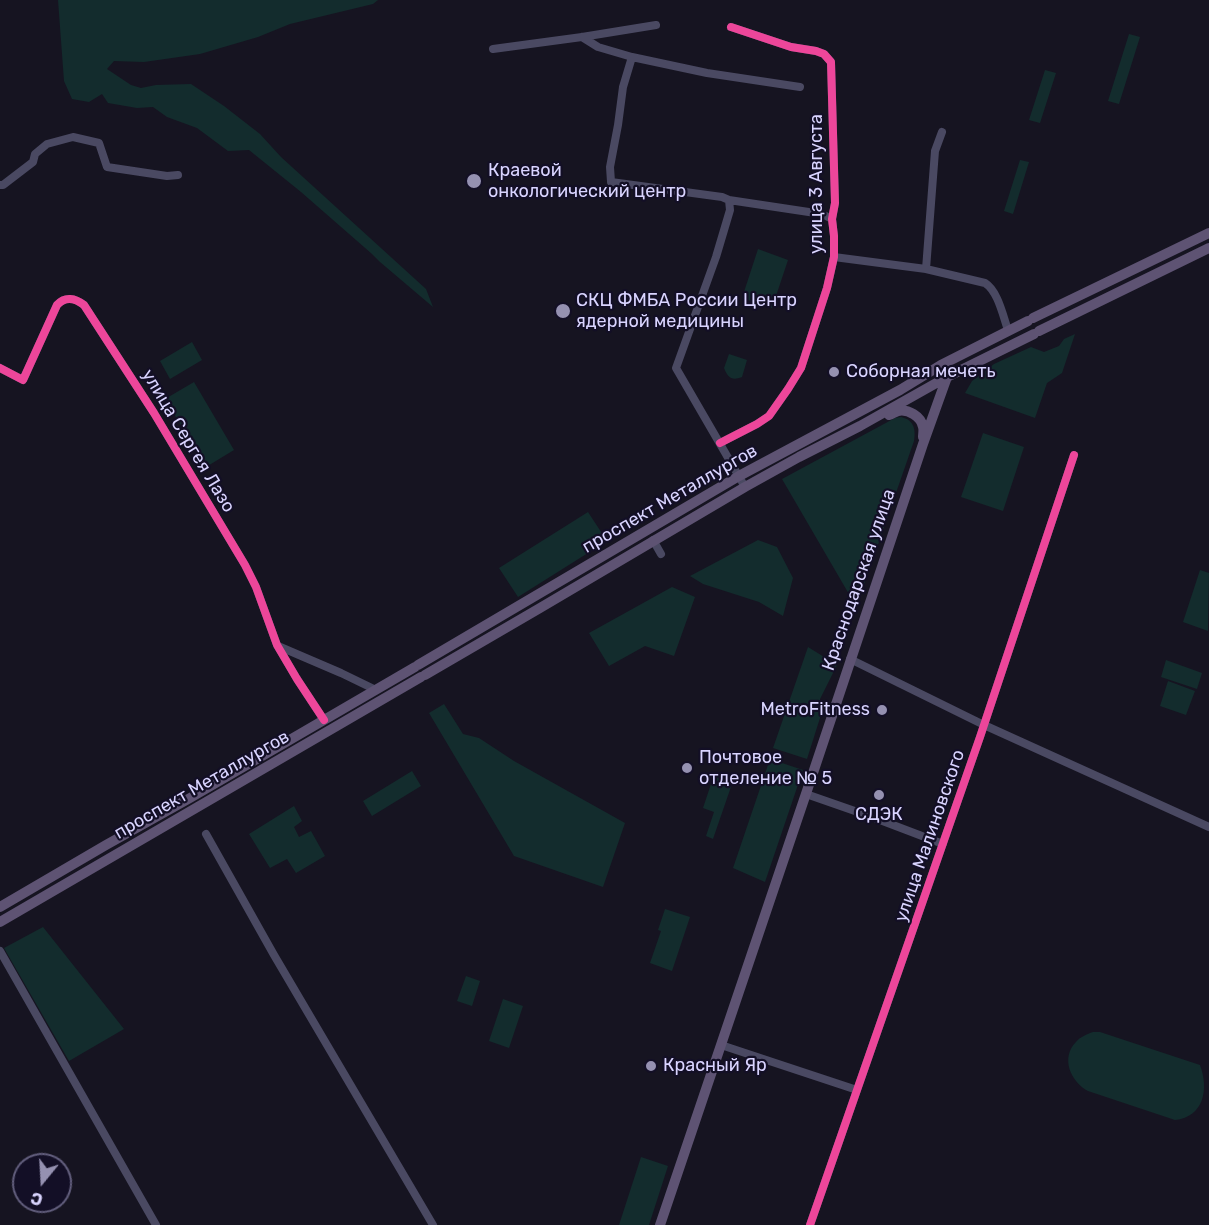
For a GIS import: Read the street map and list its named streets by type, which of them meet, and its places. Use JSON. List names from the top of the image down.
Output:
{
  "streets": {
    "main road": ["проспект Металлургов", "Краснодарская улица"],
    "street": ["улица 3 Августа", "улица Сергея Лазо", "улица Малиновского"]
  },
  "crossings": [
    ["улица Сергея Лазо", "проспект Металлургов"],
    ["проспект Металлургов", "Краснодарская улица"]
  ],
  "places": [
    "Краевой онкологический центр",
    "СКЦ ФМБА России Центр ядерной медицины",
    "Соборная мечеть",
    "MetroFitness",
    "Почтовое отделение № 5",
    "СДЭК",
    "Красный Яр"
  ],
  "north": "bottom"
}
